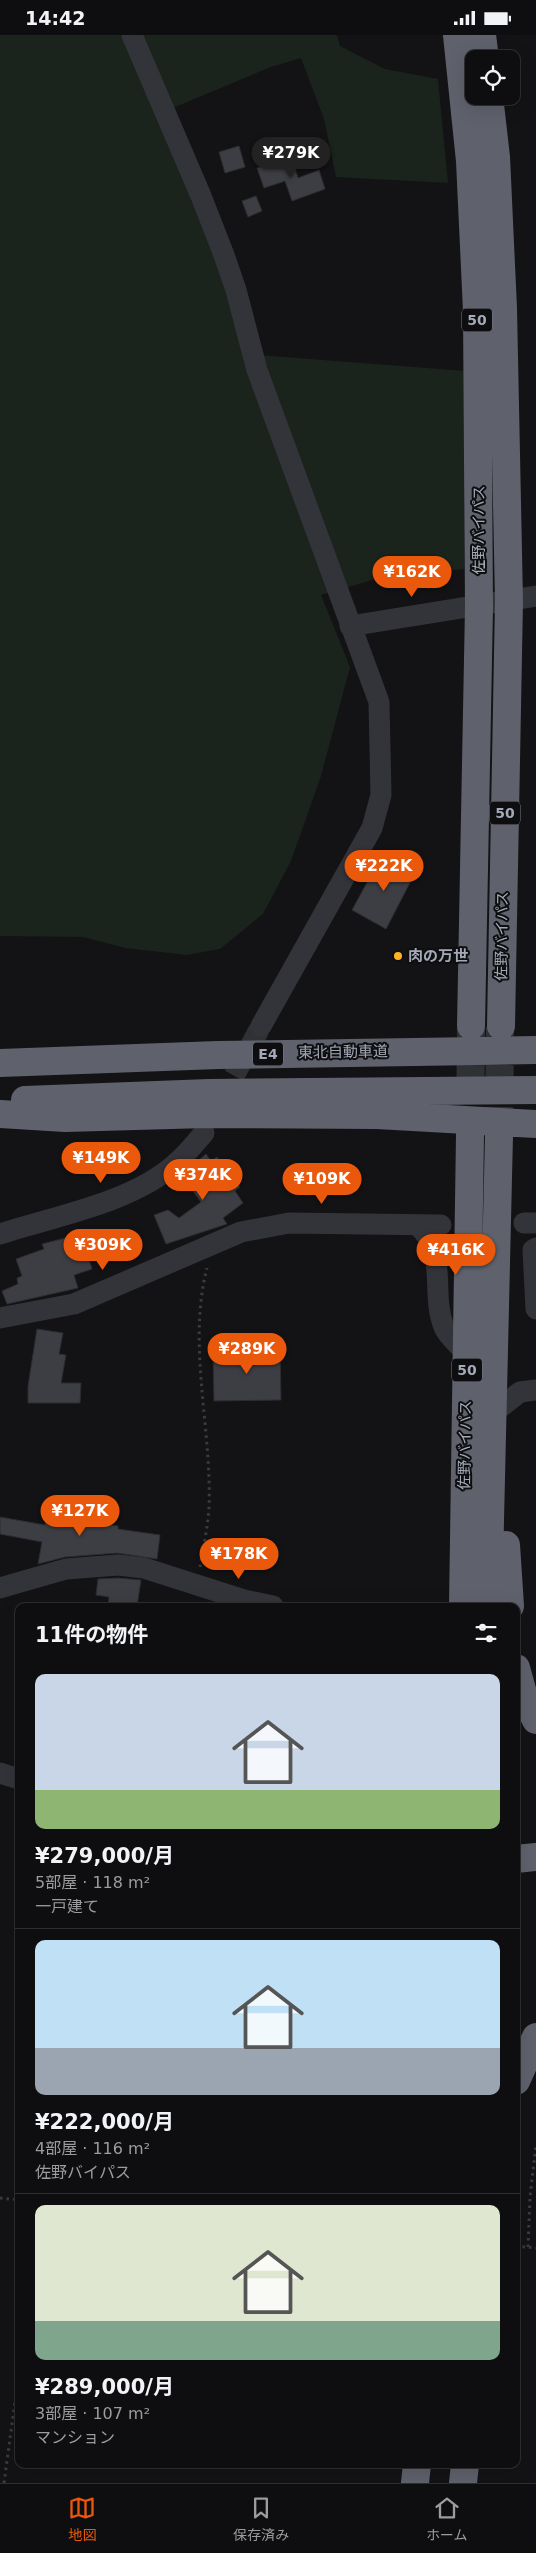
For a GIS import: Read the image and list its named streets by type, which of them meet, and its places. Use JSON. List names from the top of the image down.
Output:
{
  "streets": {
    "highway": [
      "50",
      "佐野バイパス",
      "東北自動車道",
      "E4"
    ]
  },
  "places": ["肉の万世"],
  "page": {
    "status": "14:42",
    "price": [
      "¥279K",
      "¥162K",
      "¥222K",
      "¥149K",
      "¥374K",
      "¥109K",
      "¥309K",
      "¥416K",
      "¥289K",
      "¥127K",
      "¥178K"
    ],
    "heading": "11件の物件",
    "list": [
      {
        "name": "¥279,000/月",
        "note": "5部屋 · 118 m² · 一戸建て"
      },
      {
        "name": "¥222,000/月",
        "note": "4部屋 · 116 m² · 佐野バイパス"
      },
      {
        "name": "¥289,000/月",
        "note": "3部屋 · 107 m² · マンション"
      }
    ],
    "tabs": ["地図", "保存済み", "ホーム"]
  }
}
